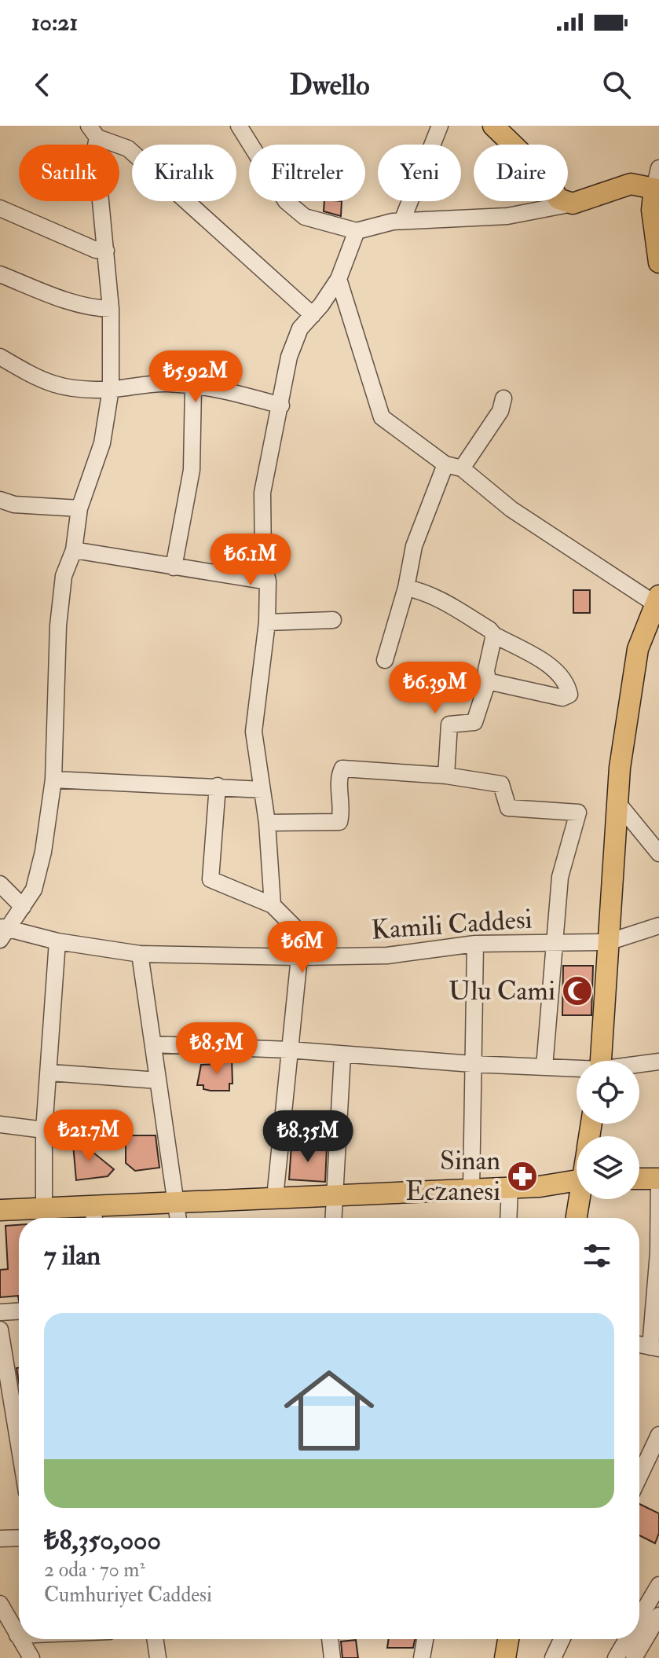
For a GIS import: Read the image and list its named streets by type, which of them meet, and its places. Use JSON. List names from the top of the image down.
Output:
{
  "streets": {
    "street": ["Kamili Caddesi"]
  },
  "places": {
    "mosque": ["Ulu Cami"],
    "pharmacy": ["Sinan Eczanesi"]
  },
  "page": {
    "status": "10:21",
    "header": "Dwello",
    "chip": [
      "Satılık",
      "Kiralık",
      "Filtreler",
      "Yeni",
      "Daire"
    ],
    "price": [
      "₺5.92M",
      "₺6.1M",
      "₺6.39M",
      "₺6M",
      "₺8.5M",
      "₺21.7M",
      "₺8.35M"
    ],
    "heading": "7 ilan",
    "list": [
      {
        "name": "₺8,350,000",
        "note": "2 oda · 70 m² · Cumhuriyet Caddesi"
      }
    ]
  }
}
